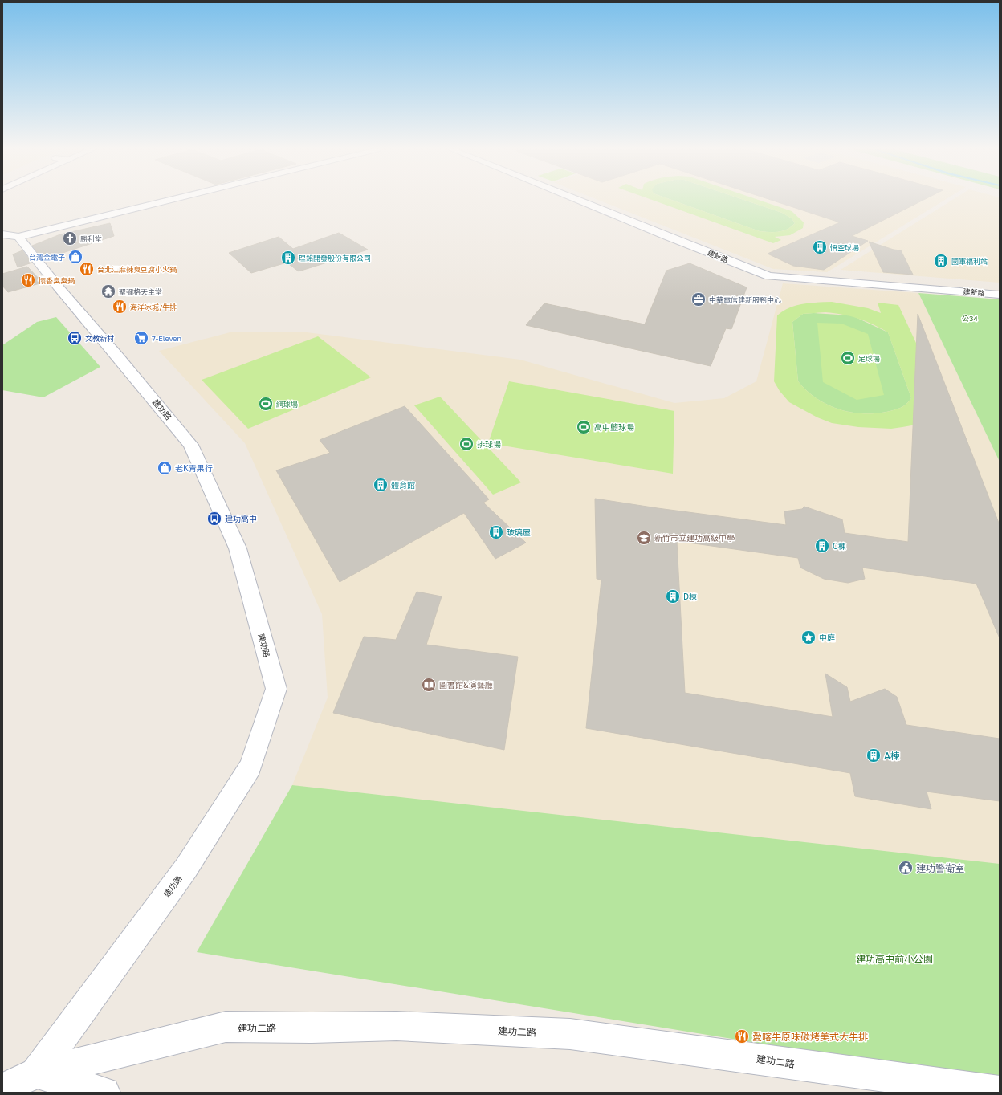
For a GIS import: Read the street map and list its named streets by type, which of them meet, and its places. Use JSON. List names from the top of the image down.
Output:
{
  "streets": {
    "street": ["建新路", "建功路", "建功二路"]
  },
  "crossings": [
    ["建功路", "建功二路"]
  ],
  "parks": ["公34", "建功高中前小公園"],
  "places": {
    "church": ["勝利堂"],
    "building": [
      "悟空球場",
      "理銘開發股份有限公司",
      "國軍福利站",
      "體育館",
      "玻璃屋",
      "C棟",
      "D棟",
      "A棟"
    ],
    "shop": ["台灣金電子", "老K青果行"],
    "restaurant": [
      "台北江麻辣臭豆腐小火鍋",
      "懷香臭臭鍋",
      "海洋冰城/牛排",
      "愛喀牛原味碳烤美式大牛排"
    ],
    "temple": ["聖彌格天主堂"],
    "office": ["中華電信建新服務中心"],
    "bus stop": ["文教新村", "建功高中"],
    "supermarket": ["7-Eleven"],
    "sports": [
      "足球場",
      "網球場",
      "高中籃球場",
      "排球場"
    ],
    "school or university": ["新竹市立建功高級中學"],
    "place": ["中庭"],
    "library": ["圖書館&演藝廳"],
    "public building": ["建功警衛室"]
  }
}
